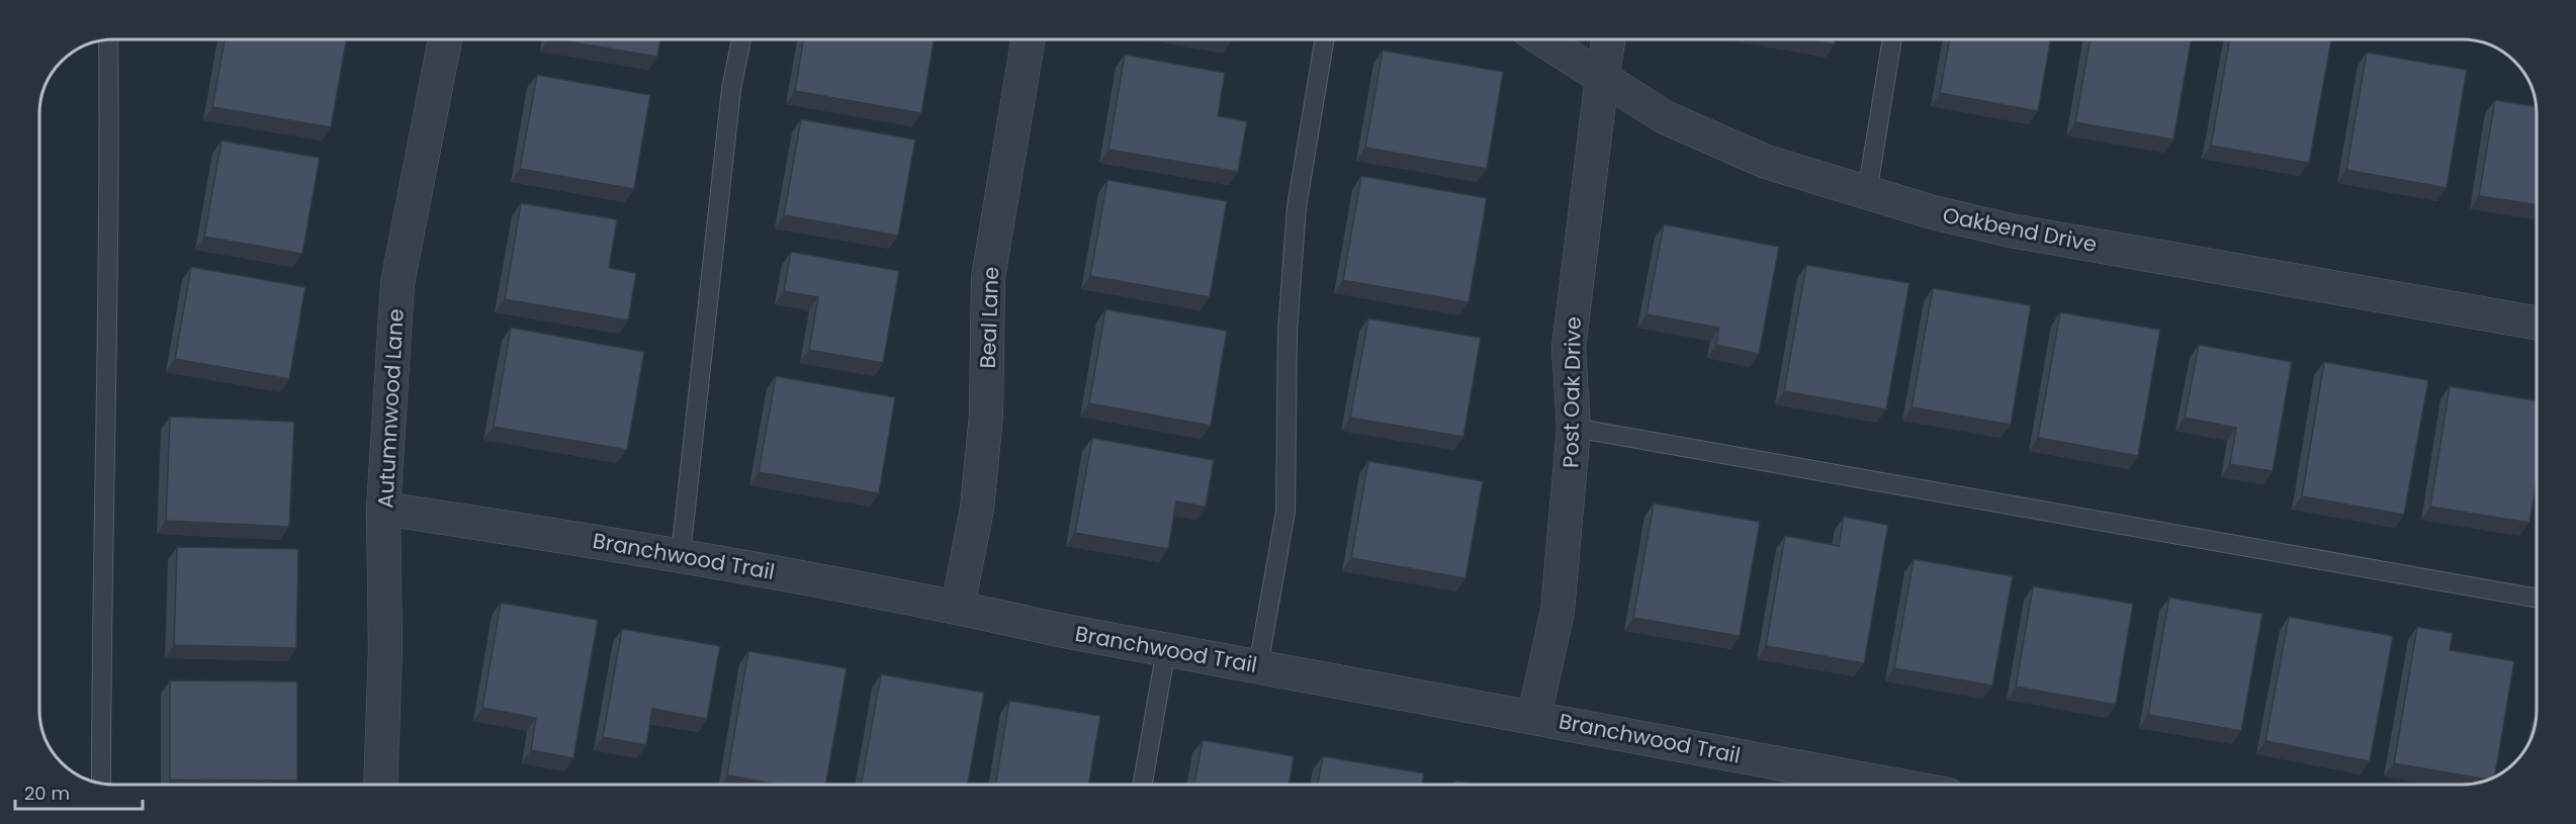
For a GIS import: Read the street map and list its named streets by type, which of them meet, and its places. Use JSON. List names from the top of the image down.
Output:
{
  "streets": {
    "street": [
      "Oakbend Drive",
      "Beal Lane",
      "Post Oak Drive",
      "Autumnwood Lane",
      "Branchwood Trail"
    ]
  },
  "crossings": [
    ["Oakbend Drive", "Post Oak Drive"],
    ["Beal Lane", "Branchwood Trail"],
    ["Post Oak Drive", "Branchwood Trail"],
    ["Autumnwood Lane", "Branchwood Trail"]
  ],
  "scale_bar": "20 m"
}
